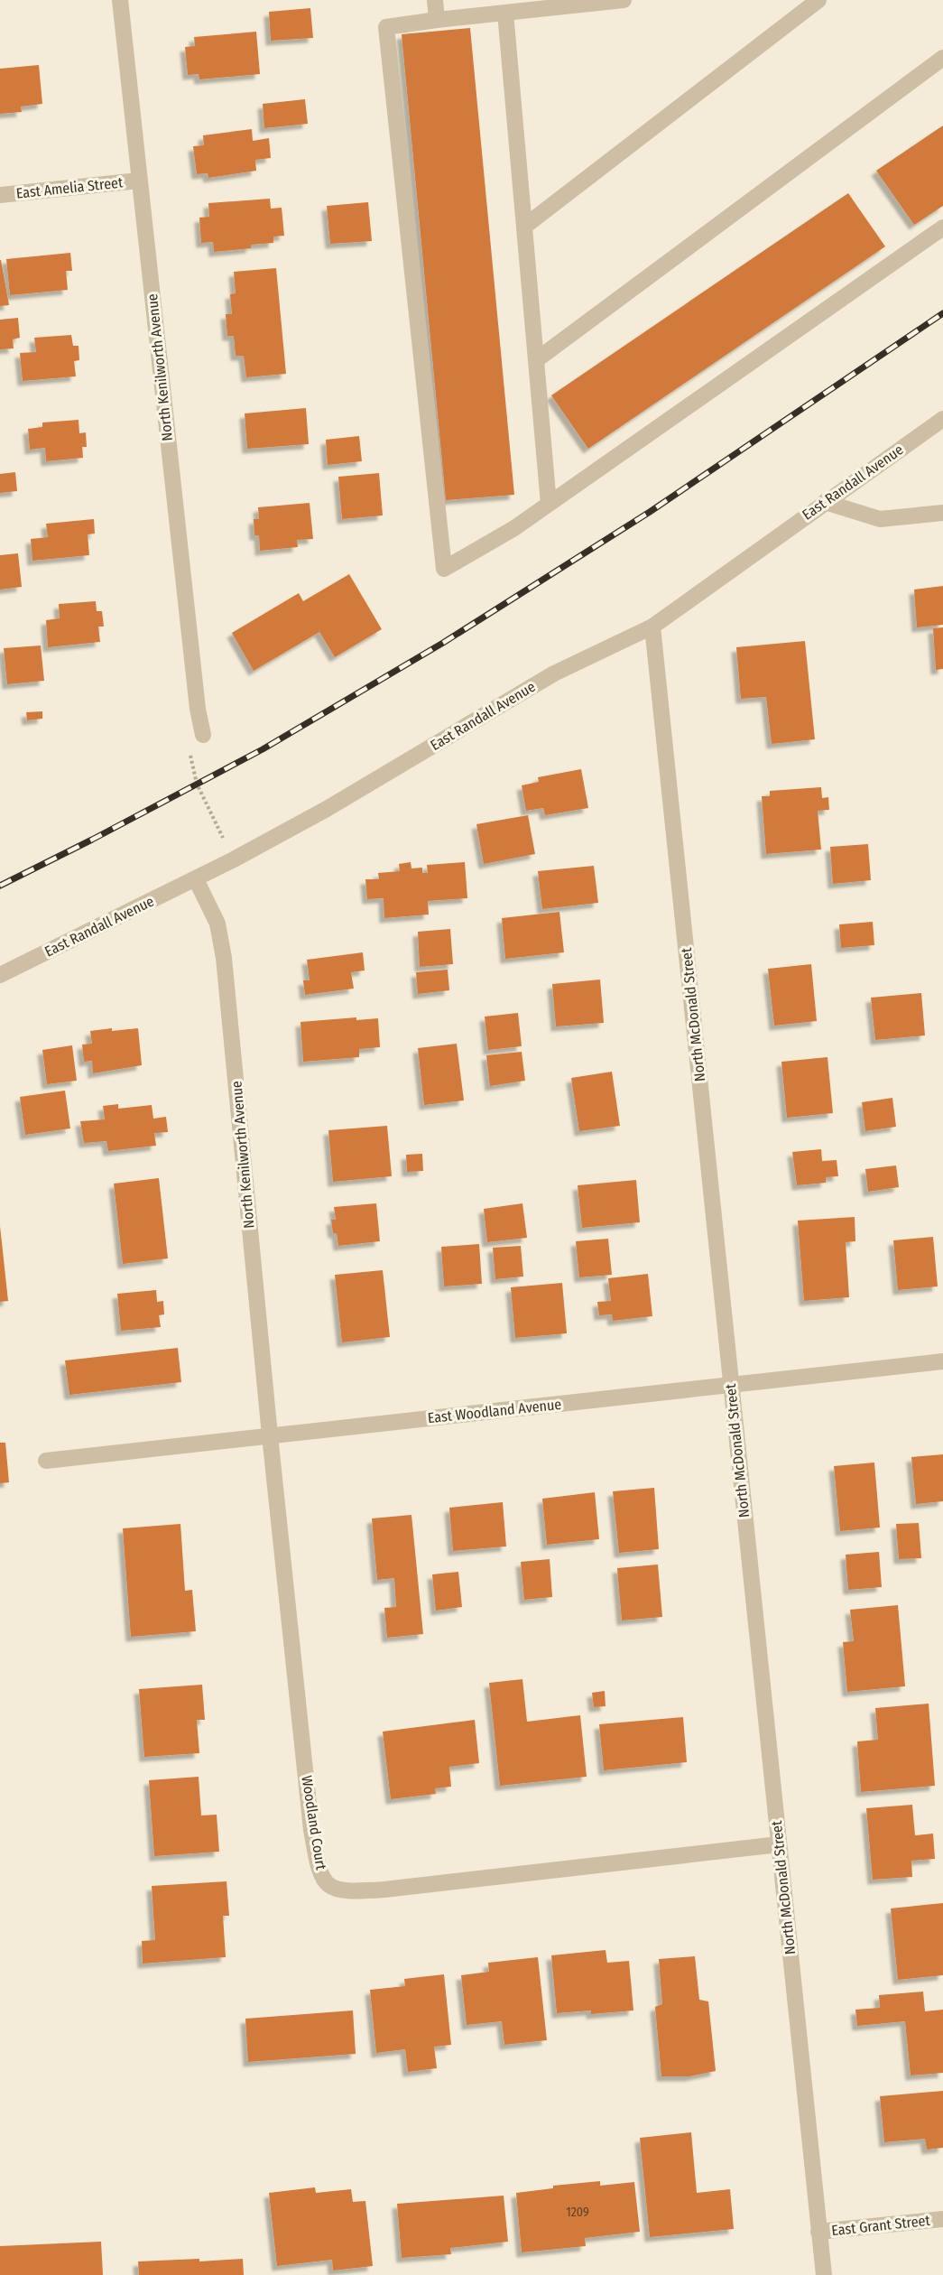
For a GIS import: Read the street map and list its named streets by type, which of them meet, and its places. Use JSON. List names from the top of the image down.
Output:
{
  "streets": {
    "street": [
      "East Amelia Street",
      "North Kenilworth Avenue",
      "East Randall Avenue",
      "North McDonald Street",
      "East Woodland Avenue",
      "Woodland Court",
      "East Grant Street"
    ]
  },
  "crossings": [
    ["East Amelia Street", "North Kenilworth Avenue"],
    ["North Kenilworth Avenue", "East Randall Avenue"],
    ["North Kenilworth Avenue", "East Woodland Avenue"],
    ["North Kenilworth Avenue", "Woodland Court"],
    ["East Randall Avenue", "North McDonald Street"],
    ["North McDonald Street", "East Woodland Avenue"],
    ["North McDonald Street", "Woodland Court"],
    ["North McDonald Street", "East Grant Street"],
    ["East Woodland Avenue", "Woodland Court"]
  ],
  "house_numbers": ["1209"]
}
